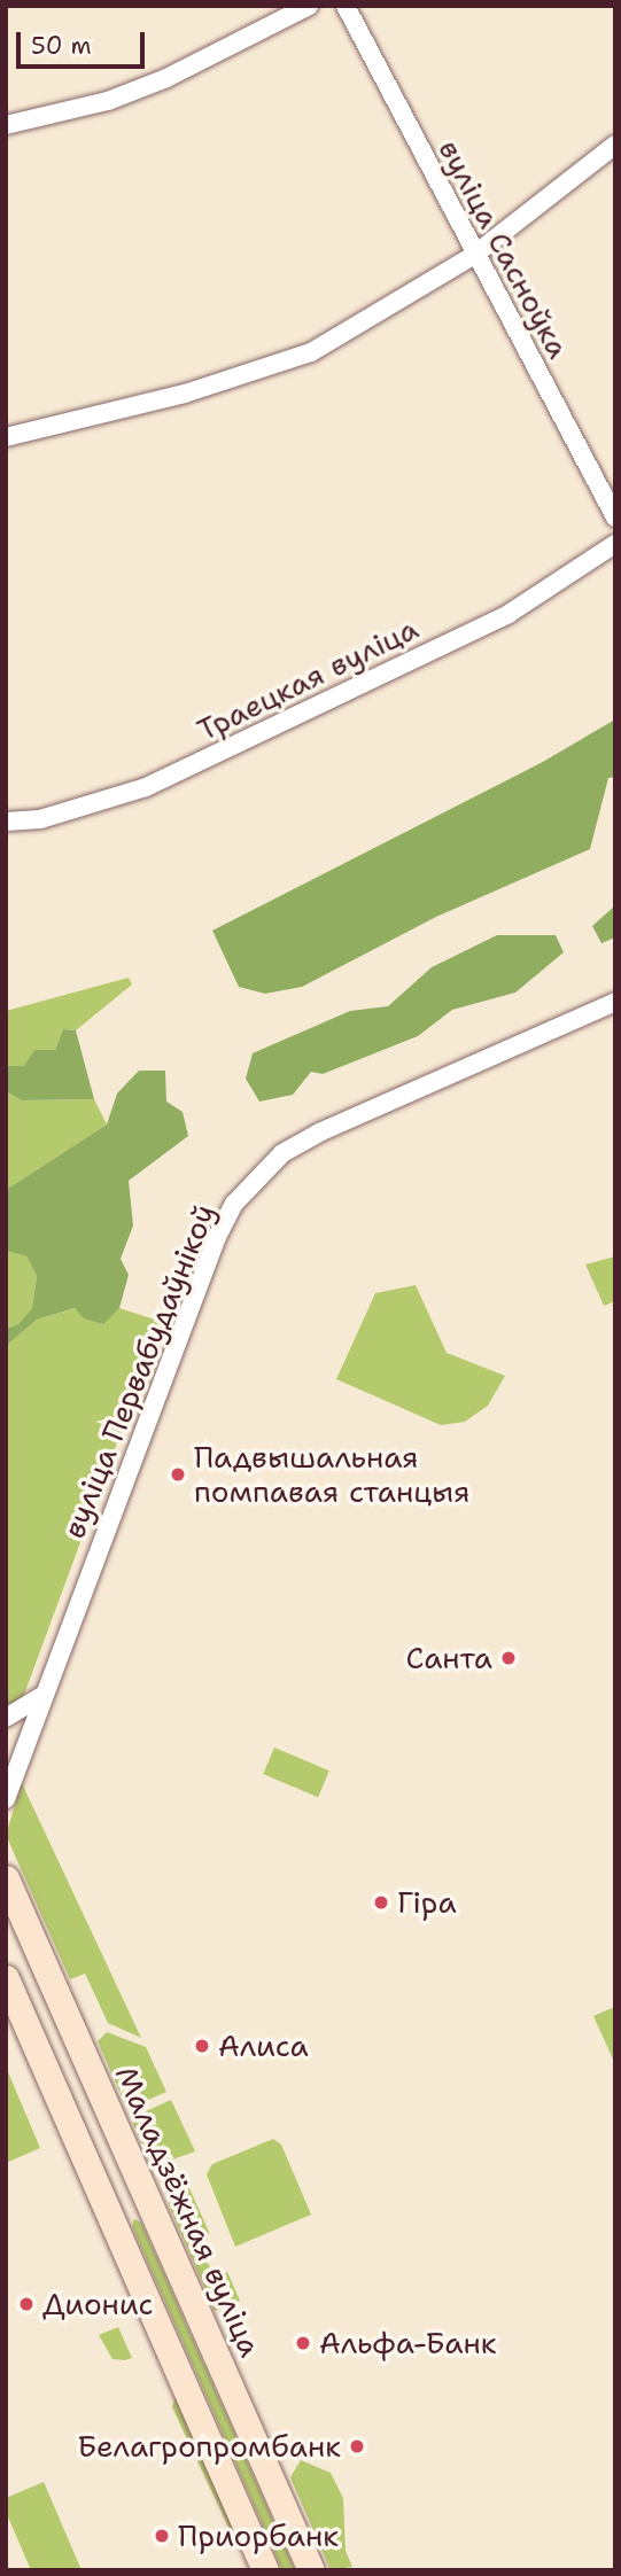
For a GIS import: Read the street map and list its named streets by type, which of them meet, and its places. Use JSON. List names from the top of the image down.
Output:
{
  "streets": {
    "main road": ["Маладзёжная вуліца"],
    "street": ["вуліца Сасноўка", "Траецкая вуліца", "вуліца Первабудаўнікоў"]
  },
  "places": [
    "Падвышальная помпавая станцыя",
    "Санта",
    "Гіра",
    "Алиса",
    "Дионис",
    "Альфа-Банк",
    "Белагропромбанк",
    "Приорбанк"
  ],
  "scale_bar": "50 m"
}
